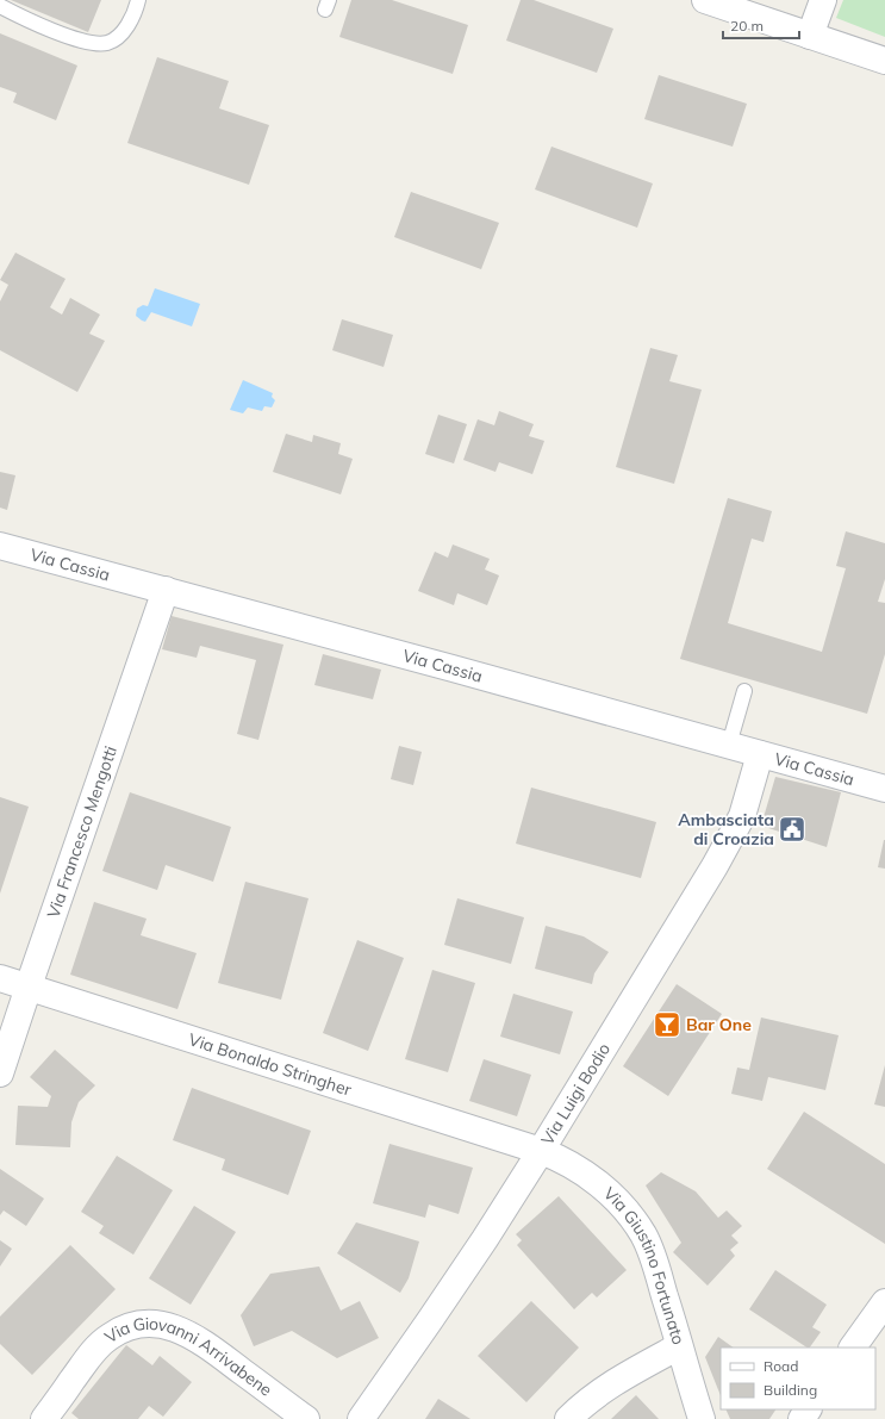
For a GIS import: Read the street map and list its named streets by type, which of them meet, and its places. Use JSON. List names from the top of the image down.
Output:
{
  "streets": {
    "street": [
      "Via Cassia",
      "Via Francesco Mengotti",
      "Via Bonaldo Stringher",
      "Via Luigi Bodio",
      "Via Giustino Fortunato",
      "Via Giovanni Arrivabene"
    ]
  },
  "crossings": [
    ["Via Cassia", "Via Francesco Mengotti"],
    ["Via Cassia", "Via Luigi Bodio"],
    ["Via Francesco Mengotti", "Via Bonaldo Stringher"],
    ["Via Bonaldo Stringher", "Via Luigi Bodio"],
    ["Via Bonaldo Stringher", "Via Giustino Fortunato"],
    ["Via Luigi Bodio", "Via Giustino Fortunato"]
  ],
  "places": {
    "public building": ["Ambasciata di Croazia"],
    "bar": ["Bar One"]
  },
  "legend": ["Road", "Building"],
  "scale_bar": "20 m"
}
